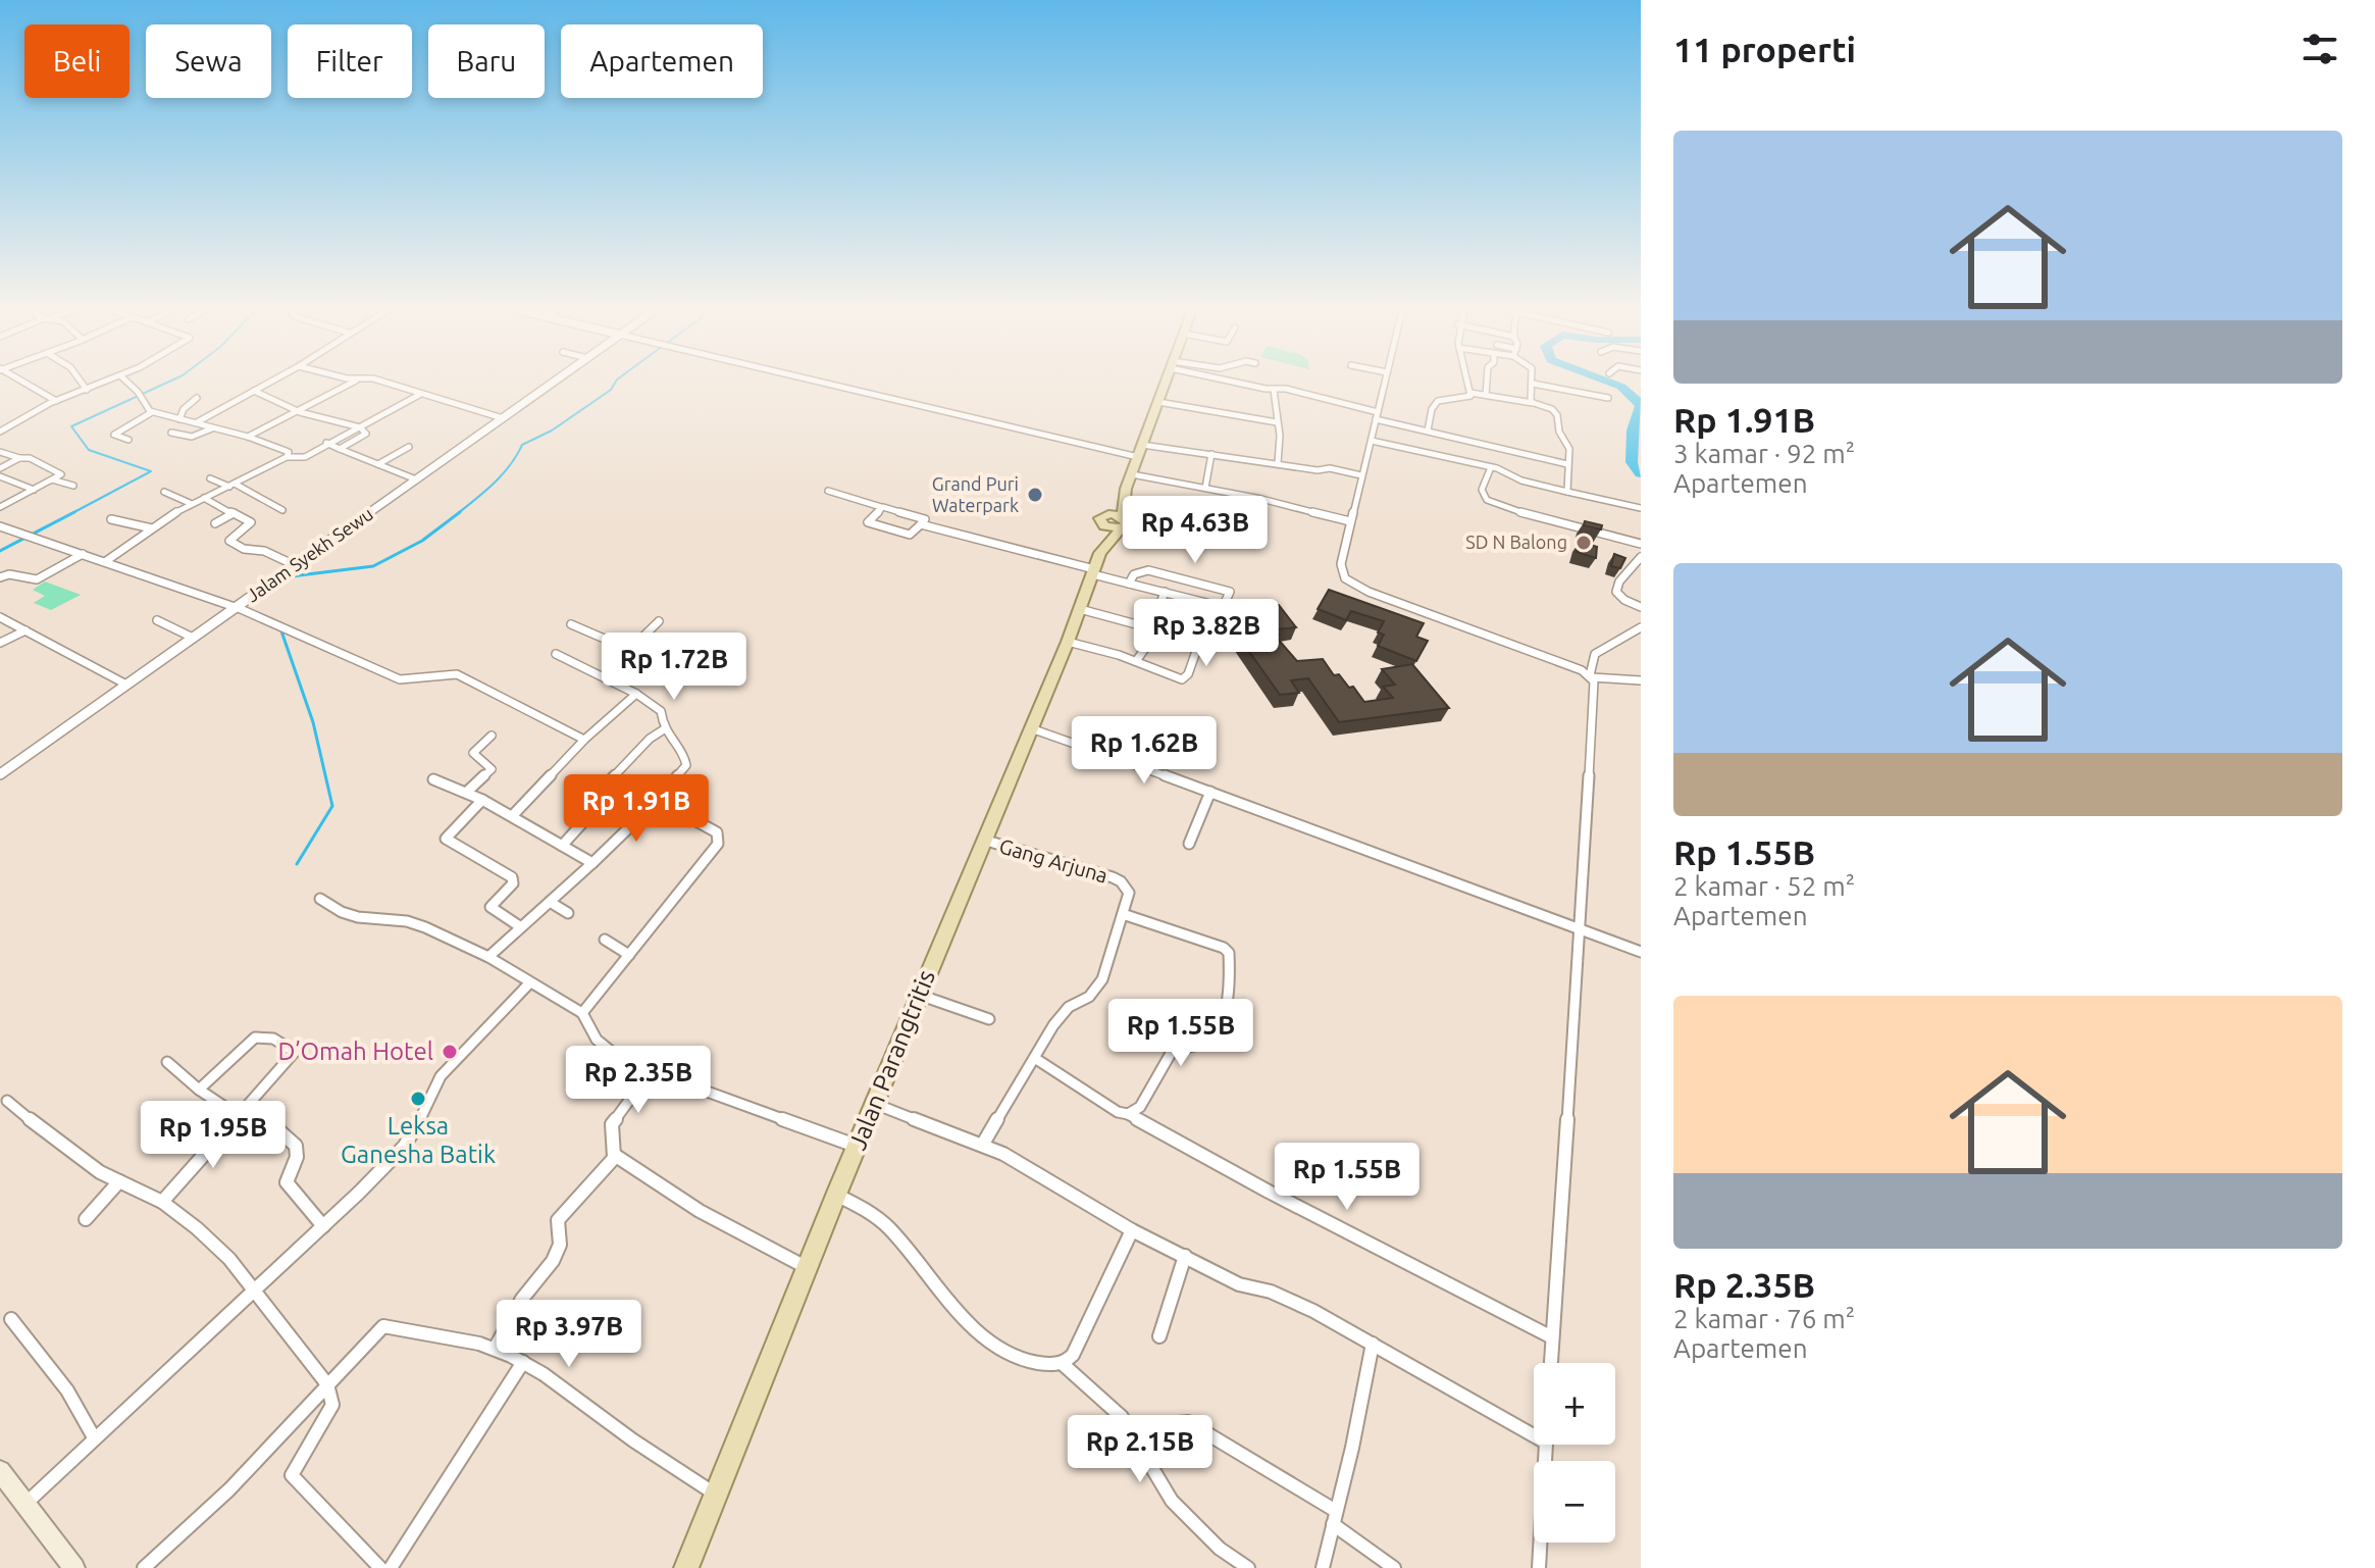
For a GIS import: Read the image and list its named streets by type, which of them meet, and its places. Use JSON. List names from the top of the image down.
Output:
{
  "streets": {
    "main road": ["Jalan Parangtritis"],
    "street": ["Jalam Syekh Sewu", "Gang Arjuna"]
  },
  "crossings": [
    ["Gang Arjuna", "Jalan Parangtritis"]
  ],
  "places": [
    "Grand Puri Waterpark",
    "SD N Balong",
    "D’Omah Hotel",
    "Leksa Ganesha Batik"
  ],
  "page": {
    "heading": "11 properti",
    "chip": [
      "Beli",
      "Sewa",
      "Filter",
      "Baru",
      "Apartemen"
    ],
    "list": [
      {
        "name": "Rp 1.91B",
        "note": "3 kamar · 92 m² · Apartemen"
      },
      {
        "name": "Rp 1.55B",
        "note": "2 kamar · 52 m² · Apartemen"
      },
      {
        "name": "Rp 2.35B",
        "note": "2 kamar · 76 m² · Apartemen"
      }
    ],
    "price": [
      "Rp 4.63B",
      "Rp 3.82B",
      "Rp 1.72B",
      "Rp 1.62B",
      "Rp 1.91B",
      "Rp 1.55B",
      "Rp 2.35B",
      "Rp 1.95B",
      "Rp 1.55B",
      "Rp 3.97B",
      "Rp 2.15B"
    ],
    "map_buttons": ["+", "−"]
  }
}
